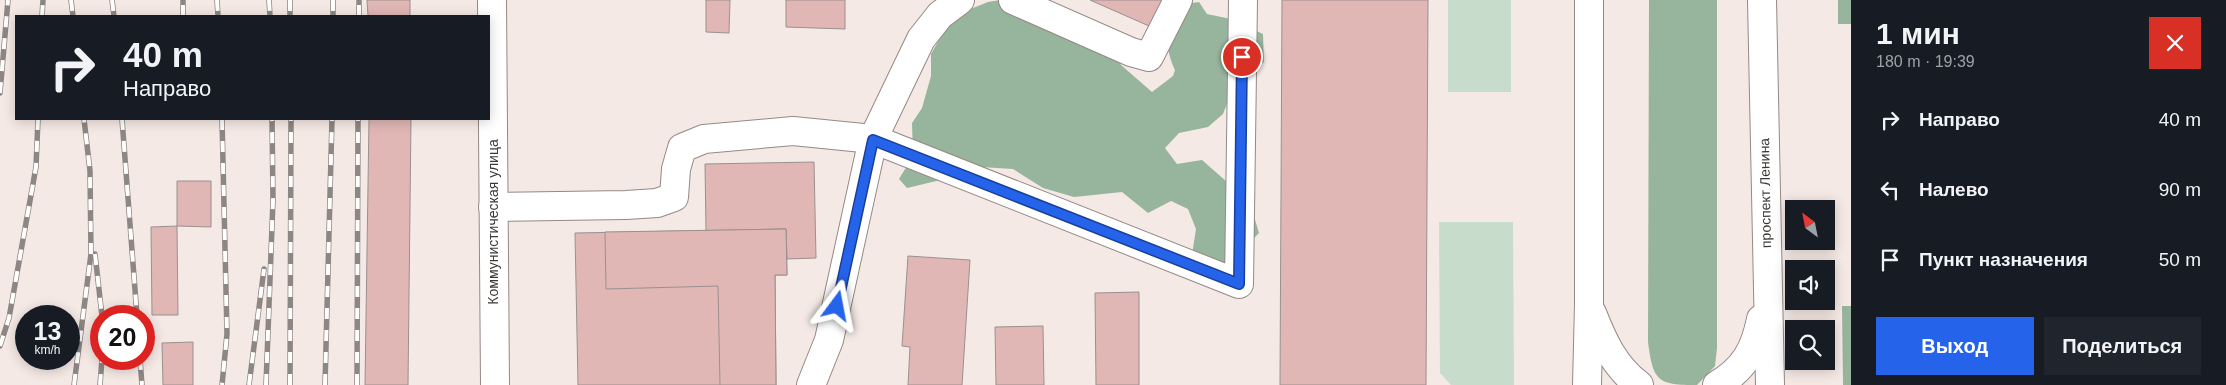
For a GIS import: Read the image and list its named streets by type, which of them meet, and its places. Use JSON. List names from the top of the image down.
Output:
{
  "streets": {
    "main road": ["проспект Ленина", "Коммунистическая улица"]
  },
  "north": "top left",
  "page": {
    "heading": ["1 мин", "180 m · 19:39"],
    "turn": ["40 m", "Направо"],
    "list": [
      {
        "name": "Направо",
        "value": "40 m"
      },
      {
        "name": "Налево",
        "value": "90 m"
      },
      {
        "name": "Пункт назначения",
        "value": "50 m"
      }
    ],
    "speed": "13 km/h",
    "limit": "20",
    "buttons": ["Выход", "Поделиться"]
  }
}
